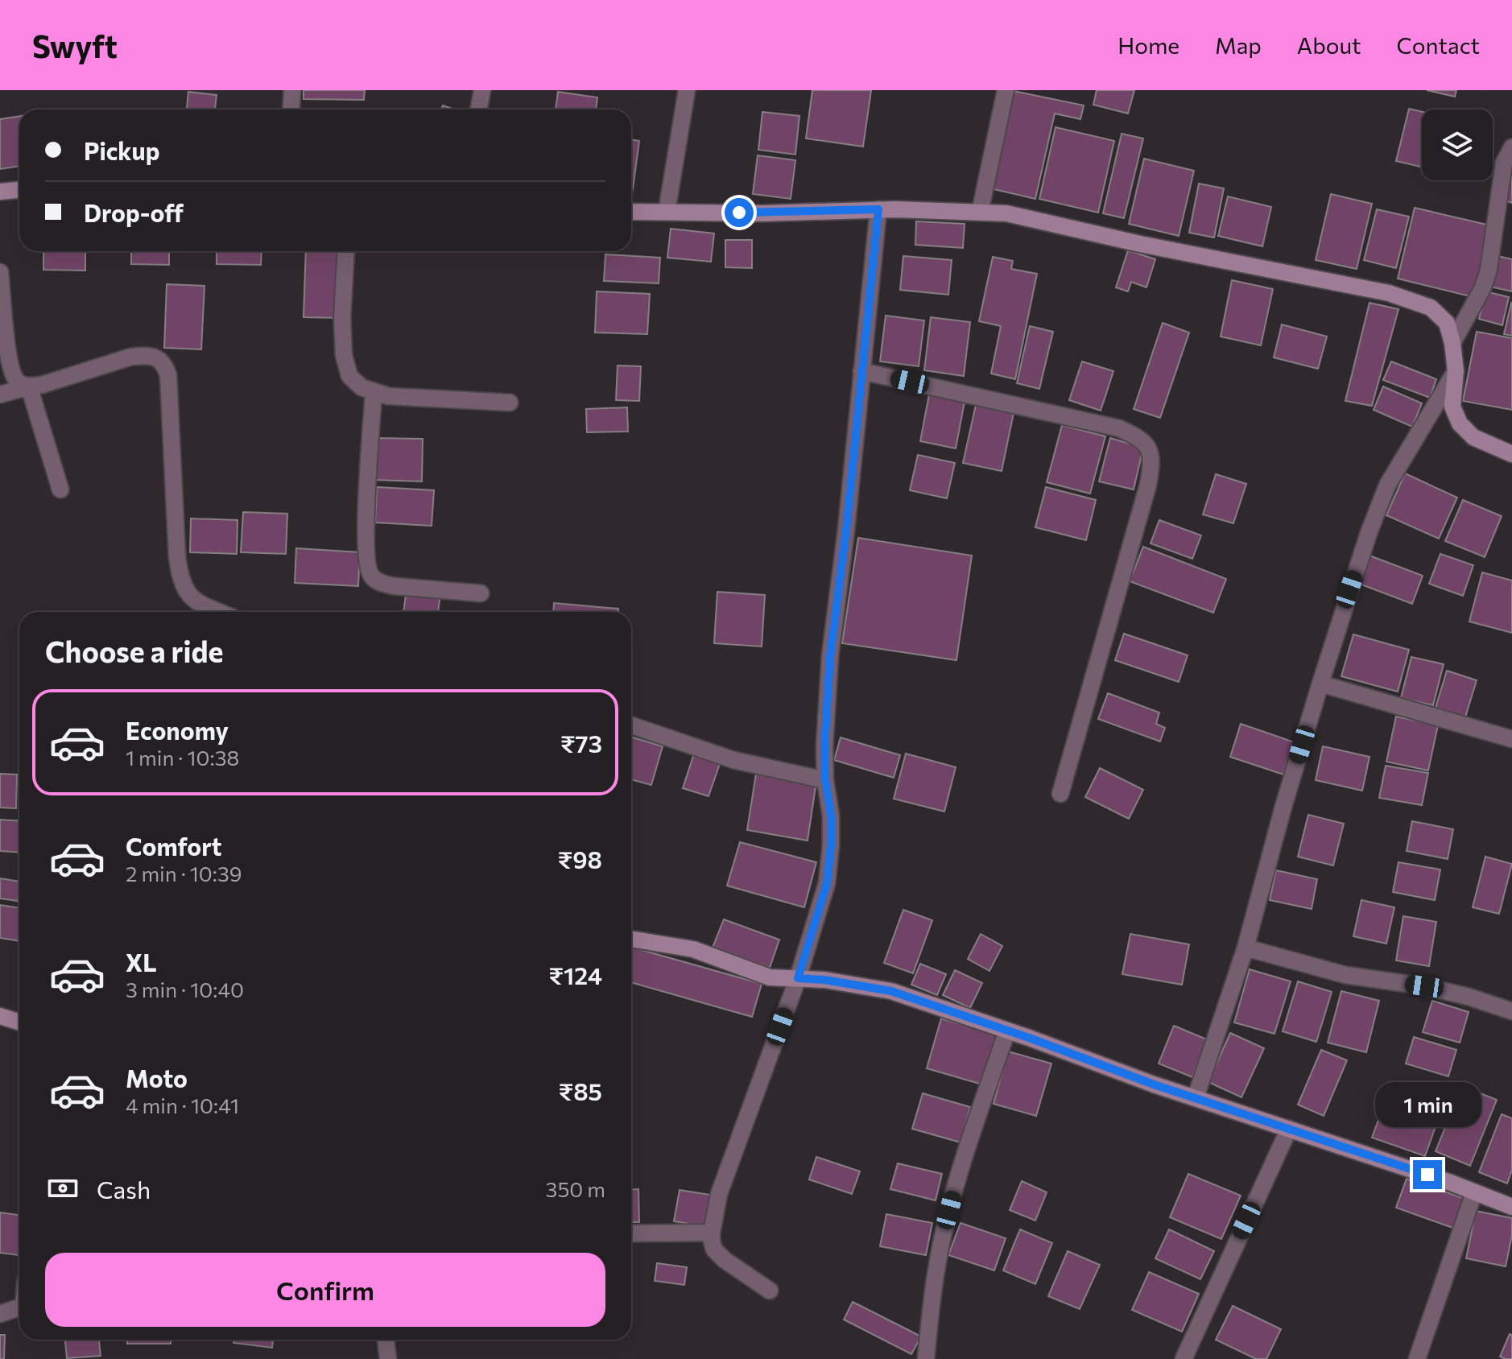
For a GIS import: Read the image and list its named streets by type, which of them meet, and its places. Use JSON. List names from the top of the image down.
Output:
{
  "page": {
    "header": "Swyft",
    "nav": [
      "Home",
      "Map",
      "About",
      "Contact"
    ],
    "banner": ["Pickup", "Drop-off"],
    "heading": "Choose a ride",
    "list": [
      {
        "name": "Economy",
        "note": "1 min · 10:38",
        "value": "₹73"
      },
      {
        "name": "Comfort",
        "note": "2 min · 10:39",
        "value": "₹98"
      },
      {
        "name": "XL",
        "note": "3 min · 10:40",
        "value": "₹124"
      },
      {
        "name": "Moto",
        "note": "4 min · 10:41",
        "value": "₹85"
      }
    ],
    "bubble": "1 min",
    "pay": ["Cash", "350 m"],
    "buttons": "Confirm"
  }
}
